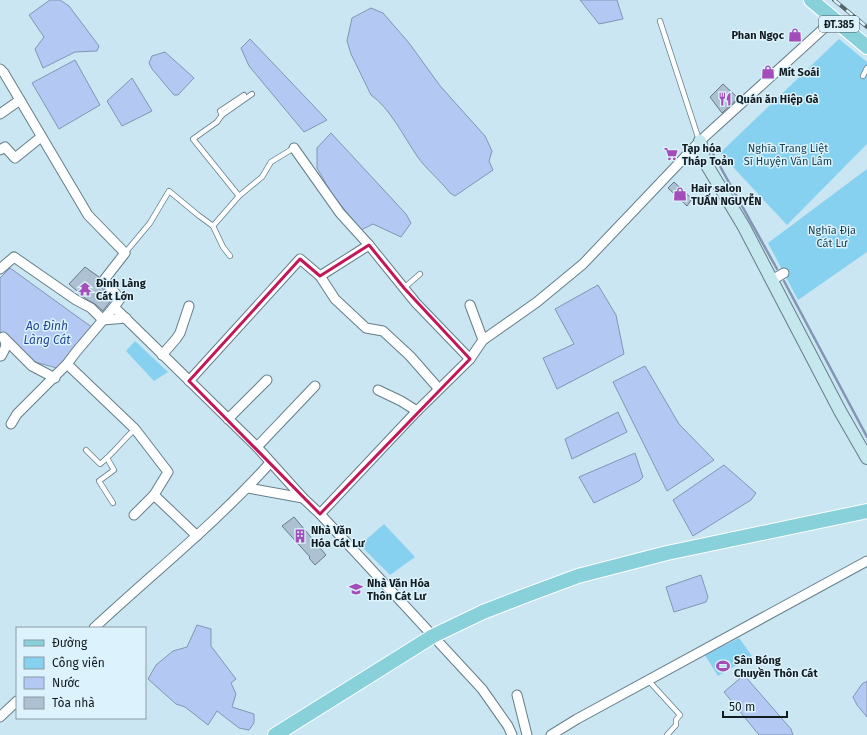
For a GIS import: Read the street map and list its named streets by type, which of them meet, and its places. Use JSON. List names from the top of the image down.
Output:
{
  "streets": {
    "main road": ["ĐT.385"]
  },
  "water": ["Ao Đình Làng Cát"],
  "parks": ["Nghĩa Trang Liệt Sĩ Huyện Văn Lâm", "Nghĩa Địa Cát Lư"],
  "places": {
    "shop": ["Phan Ngọc", "Mít Soái", "Hair salon TUẤN NGUYỄN"],
    "restaurant": ["Quán ăn Hiệp Gà"],
    "supermarket": ["Tạp hóa Tháp Toản"],
    "temple": ["Đình Làng Cát Lớn"],
    "building": ["Nhà Văn Hóa Cát Lư"],
    "school or university": ["Nhà Văn Hóa Thôn Cát Lư"],
    "sports": ["Sân Bóng Chuyền Thôn Cát"]
  },
  "legend": [
    "Đường",
    "Công viên",
    "Nước",
    "Tòa nhà"
  ],
  "scale_bar": "50 m"
}
